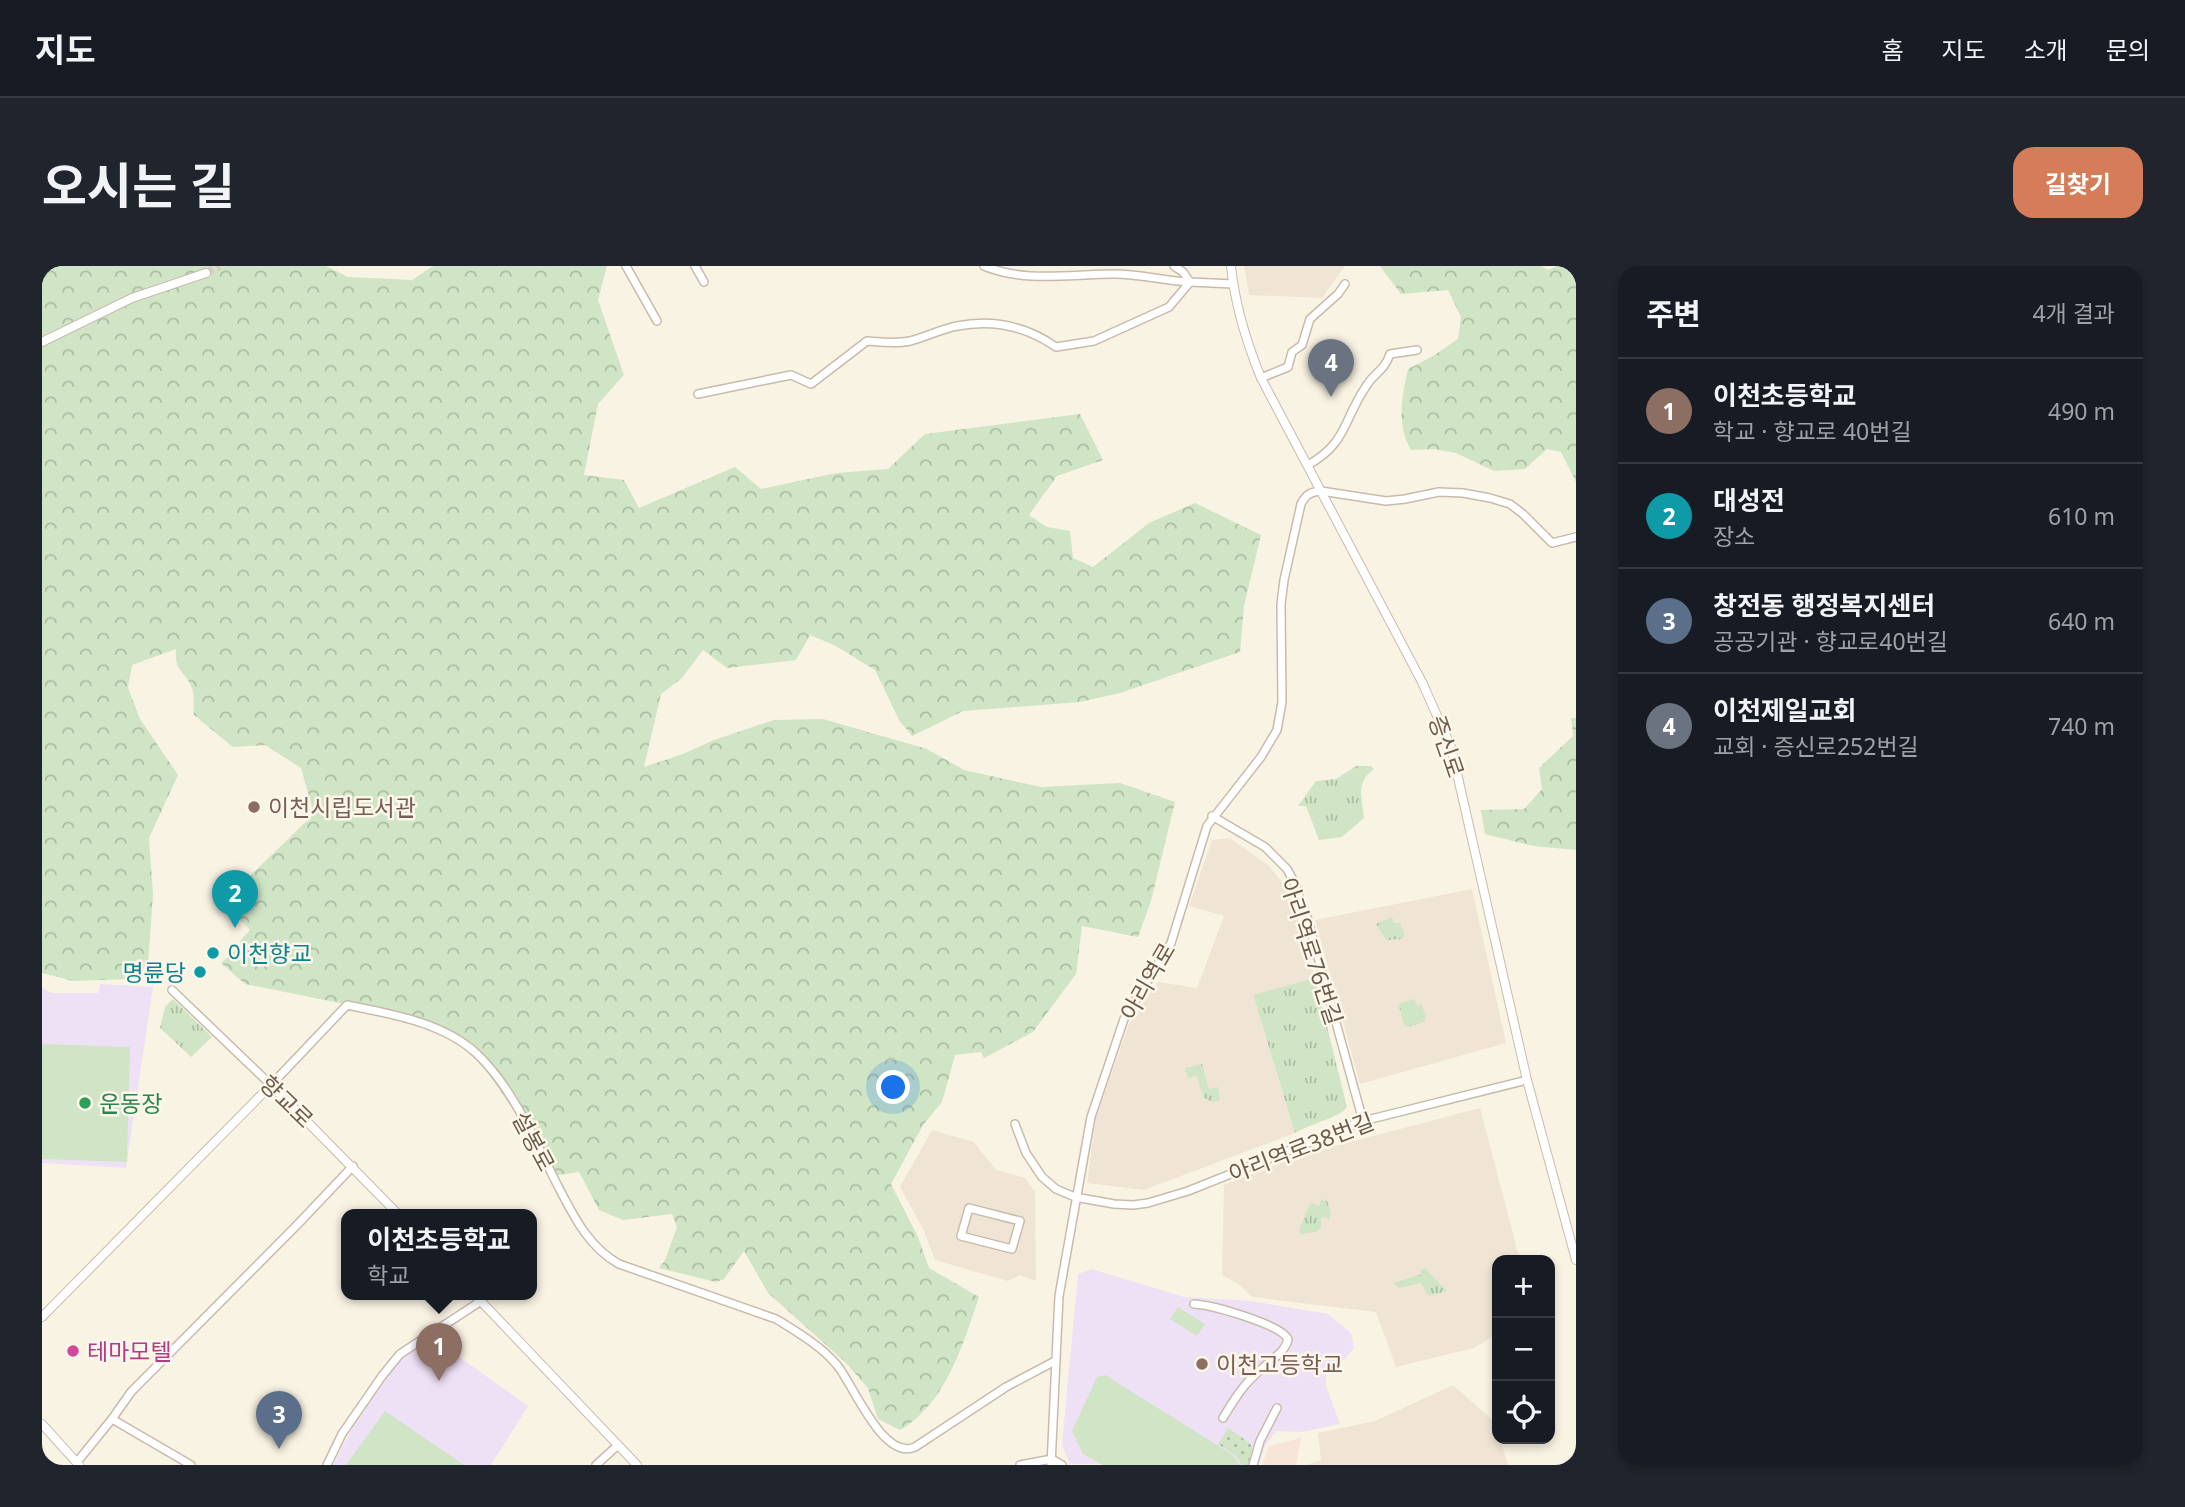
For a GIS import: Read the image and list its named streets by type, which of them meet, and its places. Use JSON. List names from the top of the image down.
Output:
{
  "streets": {
    "street": [
      "증신로",
      "아리역로76번길",
      "아리역로",
      "향교로",
      "설봉로",
      "아리역로38번길"
    ]
  },
  "crossings": [
    ["증신로", "아리역로"],
    ["증신로", "아리역로38번길"],
    ["아리역로76번길", "아리역로"],
    ["아리역로76번길", "아리역로38번길"],
    ["아리역로", "설봉로"],
    ["아리역로", "아리역로38번길"],
    ["향교로", "설봉로"]
  ],
  "places": [
    "이천시립도서관",
    "이천향교",
    "명륜당",
    "운동장",
    "테마모텔",
    "이천고등학교"
  ],
  "page": {
    "header": "지도",
    "nav": [
      "홈",
      "지도",
      "소개",
      "문의"
    ],
    "title": "오시는 길",
    "buttons": "길찾기",
    "heading": ["주변", "4개 결과"],
    "pins": [
      "4",
      "2",
      "1",
      "3"
    ],
    "list": [
      {
        "mark": "1",
        "name": "이천초등학교",
        "note": "학교 · 향교로 40번길",
        "value": "490 m"
      },
      {
        "mark": "2",
        "name": "대성전",
        "note": "장소",
        "value": "610 m"
      },
      {
        "mark": "3",
        "name": "창전동 행정복지센터",
        "note": "공공기관 · 향교로40번길",
        "value": "640 m"
      },
      {
        "mark": "4",
        "name": "이천제일교회",
        "note": "교회 · 증신로252번길",
        "value": "740 m"
      }
    ],
    "popup": ["이천초등학교", "학교"],
    "map_buttons": ["+", "−"]
  }
}
